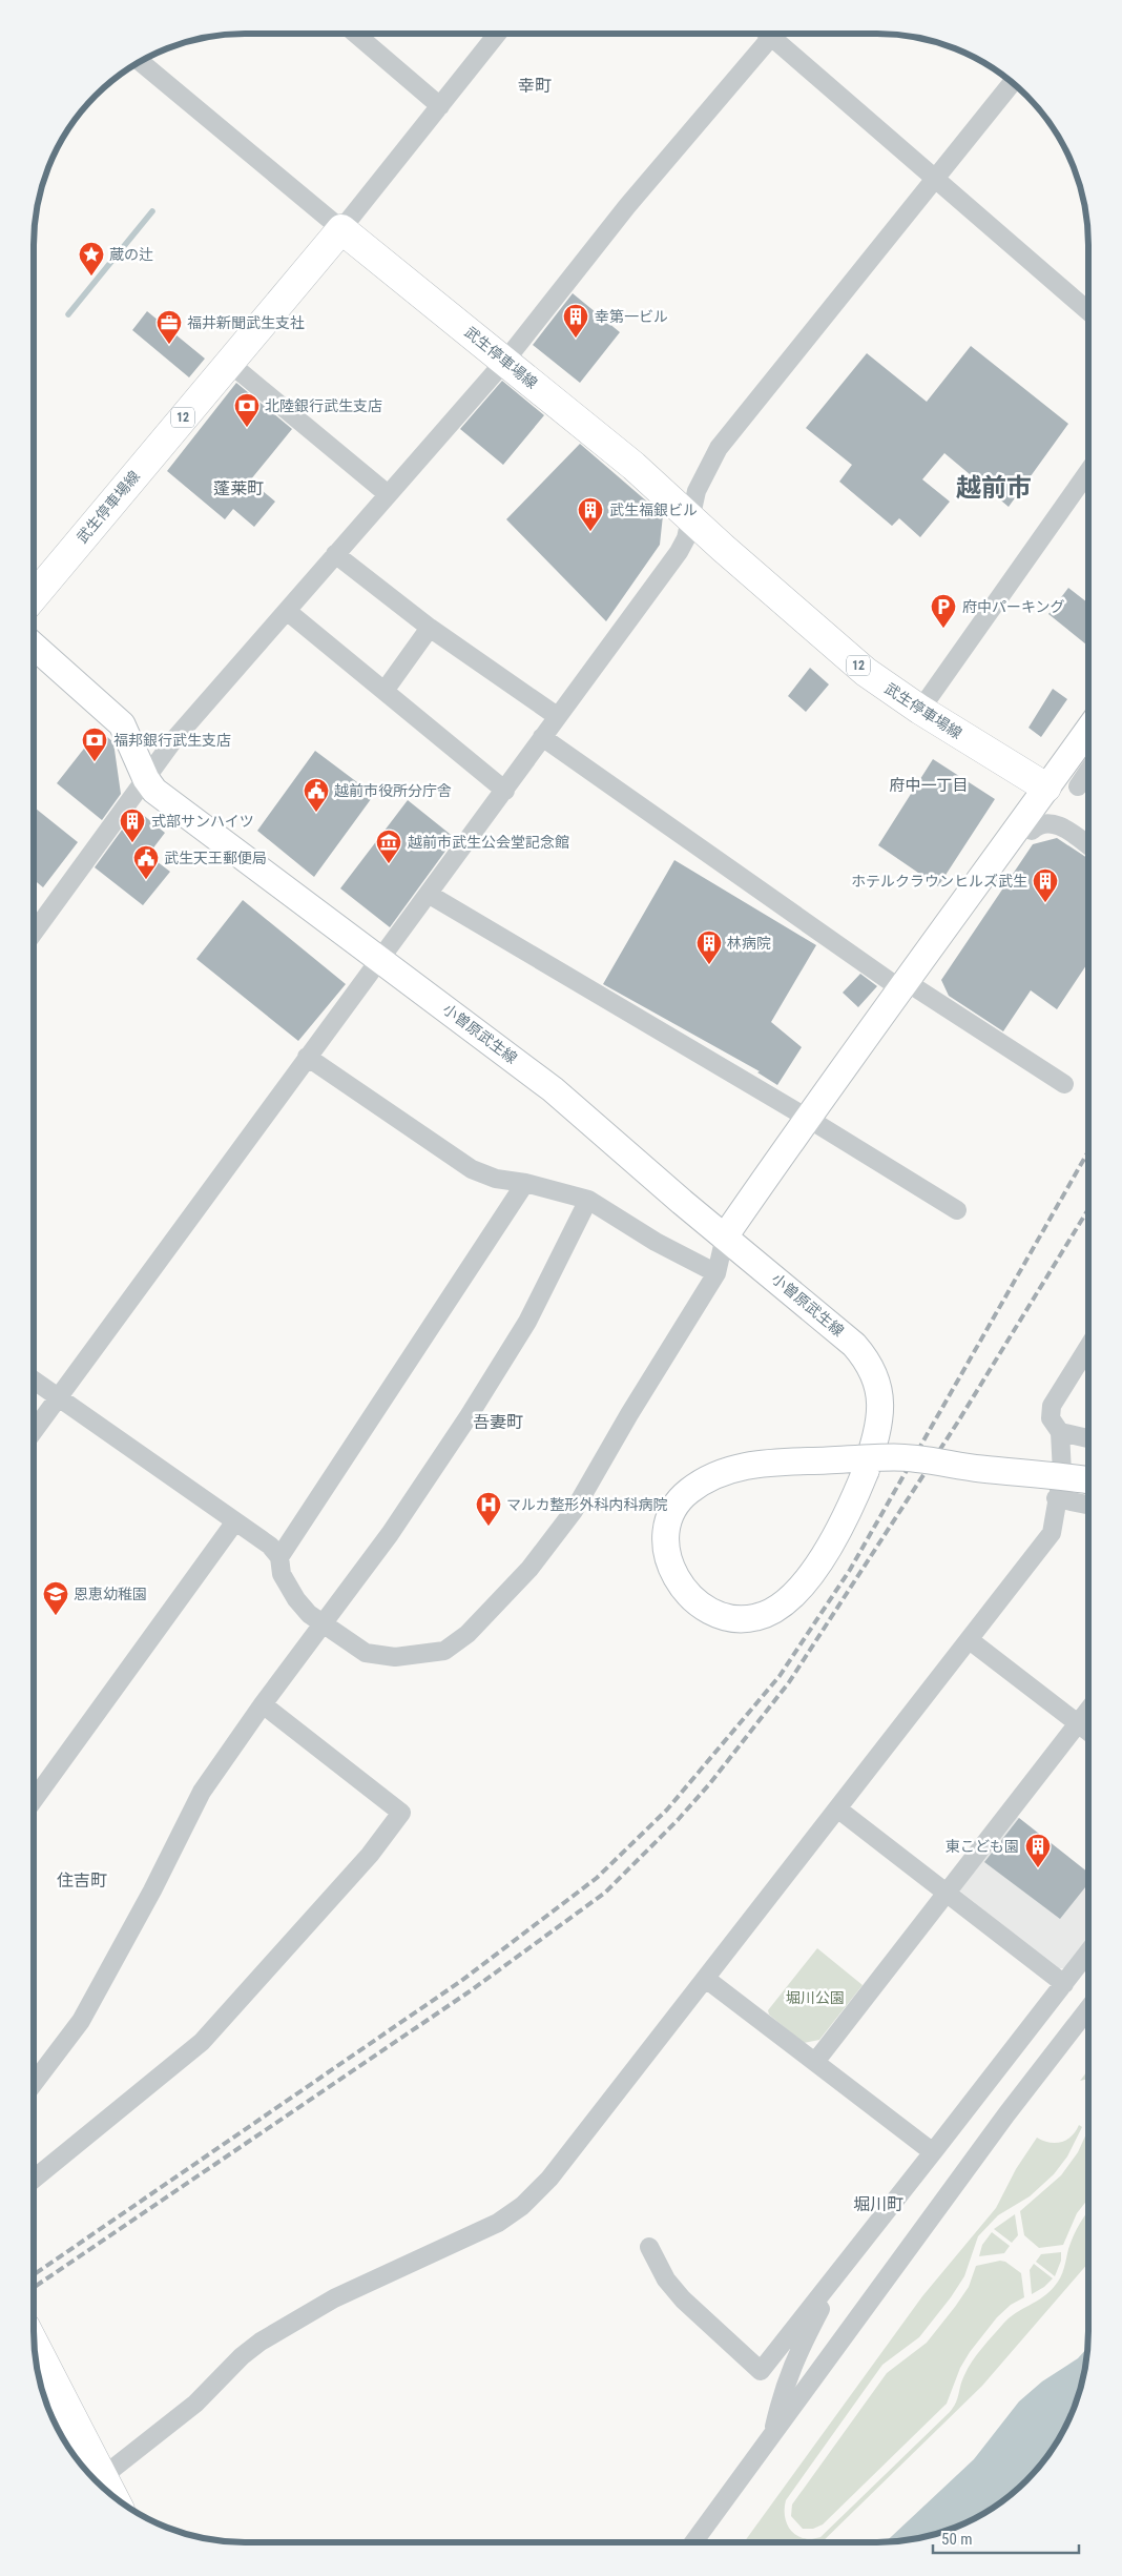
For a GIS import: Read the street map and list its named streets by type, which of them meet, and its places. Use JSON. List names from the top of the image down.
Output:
{
  "streets": {
    "main road": ["武生停車場線", "12", "小曽原武生線"]
  },
  "districts": [
    "幸町",
    "蓬莱町",
    "越前市",
    "府中一丁目",
    "吾妻町",
    "住吉町",
    "堀川町"
  ],
  "parks": ["堀川公園"],
  "places": {
    "place": ["蔵の辻"],
    "building": [
      "幸第一ビル",
      "武生福銀ビル",
      "式部サンハイツ",
      "ホテルクラウンヒルズ武生",
      "林病院",
      "東こども園"
    ],
    "office": ["福井新聞武生支社"],
    "bank": ["北陸銀行武生支店", "福邦銀行武生支店"],
    "parking": ["府中パーキング"],
    "public building": ["越前市役所分庁舎", "武生天王郵便局"],
    "museum": ["越前市武生公会堂記念館"],
    "hospital": ["マルカ整形外科内科病院"],
    "school or university": ["恩恵幼稚園"]
  },
  "scale_bar": "50 m"
}
